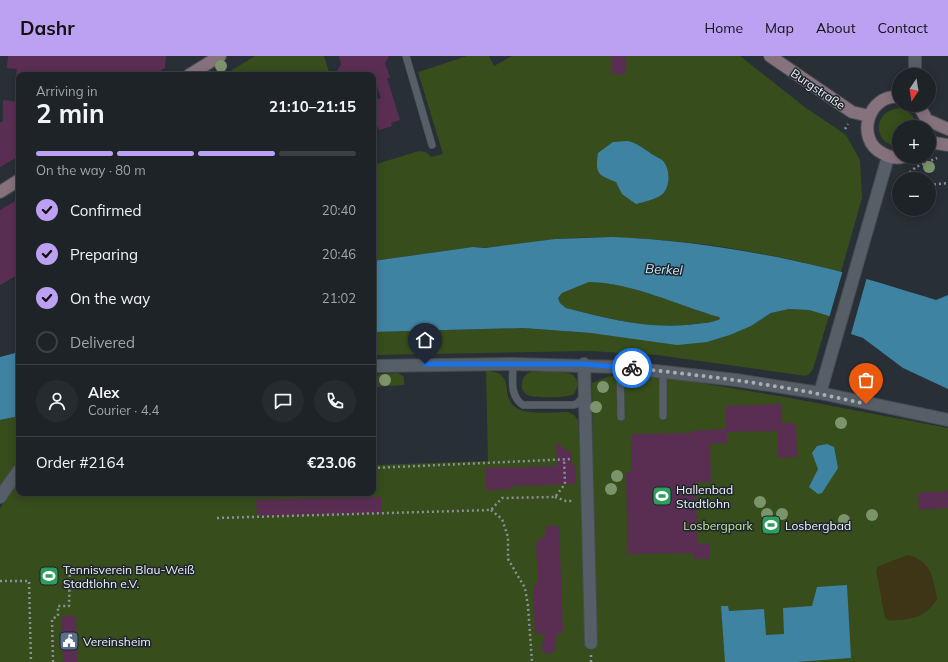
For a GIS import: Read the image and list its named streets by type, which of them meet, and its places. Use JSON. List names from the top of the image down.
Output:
{
  "streets": {
    "main road": ["Burgstraße"]
  },
  "water": ["Berkel"],
  "parks": ["Losbergpark"],
  "places": {
    "sports": ["Hallenbad Stadtlohn", "Losbergbad", "Tennisverein Blau-Weiß Stadtlohn e.V."],
    "public building": ["Vereinsheim"]
  },
  "north": "bottom",
  "page": {
    "header": "Dashr",
    "nav": [
      "Home",
      "Map",
      "About",
      "Contact"
    ],
    "map_buttons": ["+", "−"],
    "heading": ["2 min", "Arriving in", "21:10–21:15"],
    "panel": [
      "Alex",
      "Courier · 4.4",
      "Order #2164",
      "€23.06"
    ],
    "bar": "On the way · 80 m",
    "list": [
      ["Confirmed", "20:40"],
      ["Preparing", "20:46"],
      ["On the way", "21:02"],
      "Delivered"
    ]
  }
}
